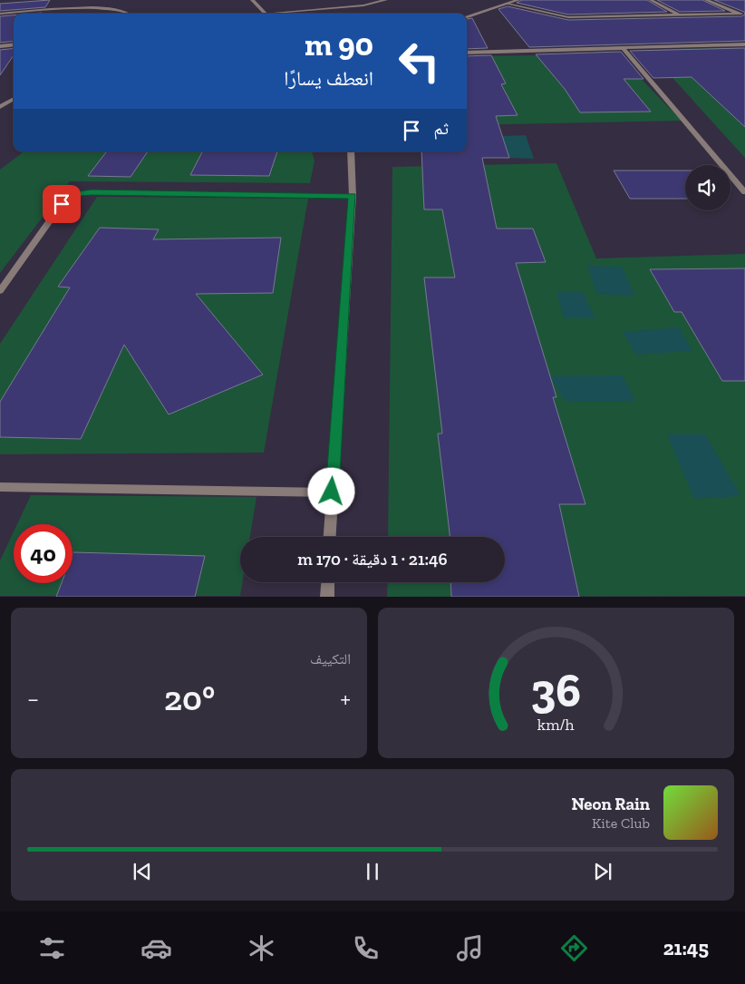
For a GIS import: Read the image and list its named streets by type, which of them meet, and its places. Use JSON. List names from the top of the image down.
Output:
{
  "page": {
    "turn": ["90 m", "انعطف يسارًا"],
    "then": "ثم",
    "limit": "40",
    "trip": "21:46 · 1 دقيقة · 170 m",
    "tile": "التكييف",
    "heat": ["−", "20°", "+"],
    "song": ["Neon Rain", "Kite Club"],
    "tabs": "21:45",
    "gauge": ["36", "km/h"]
  }
}
